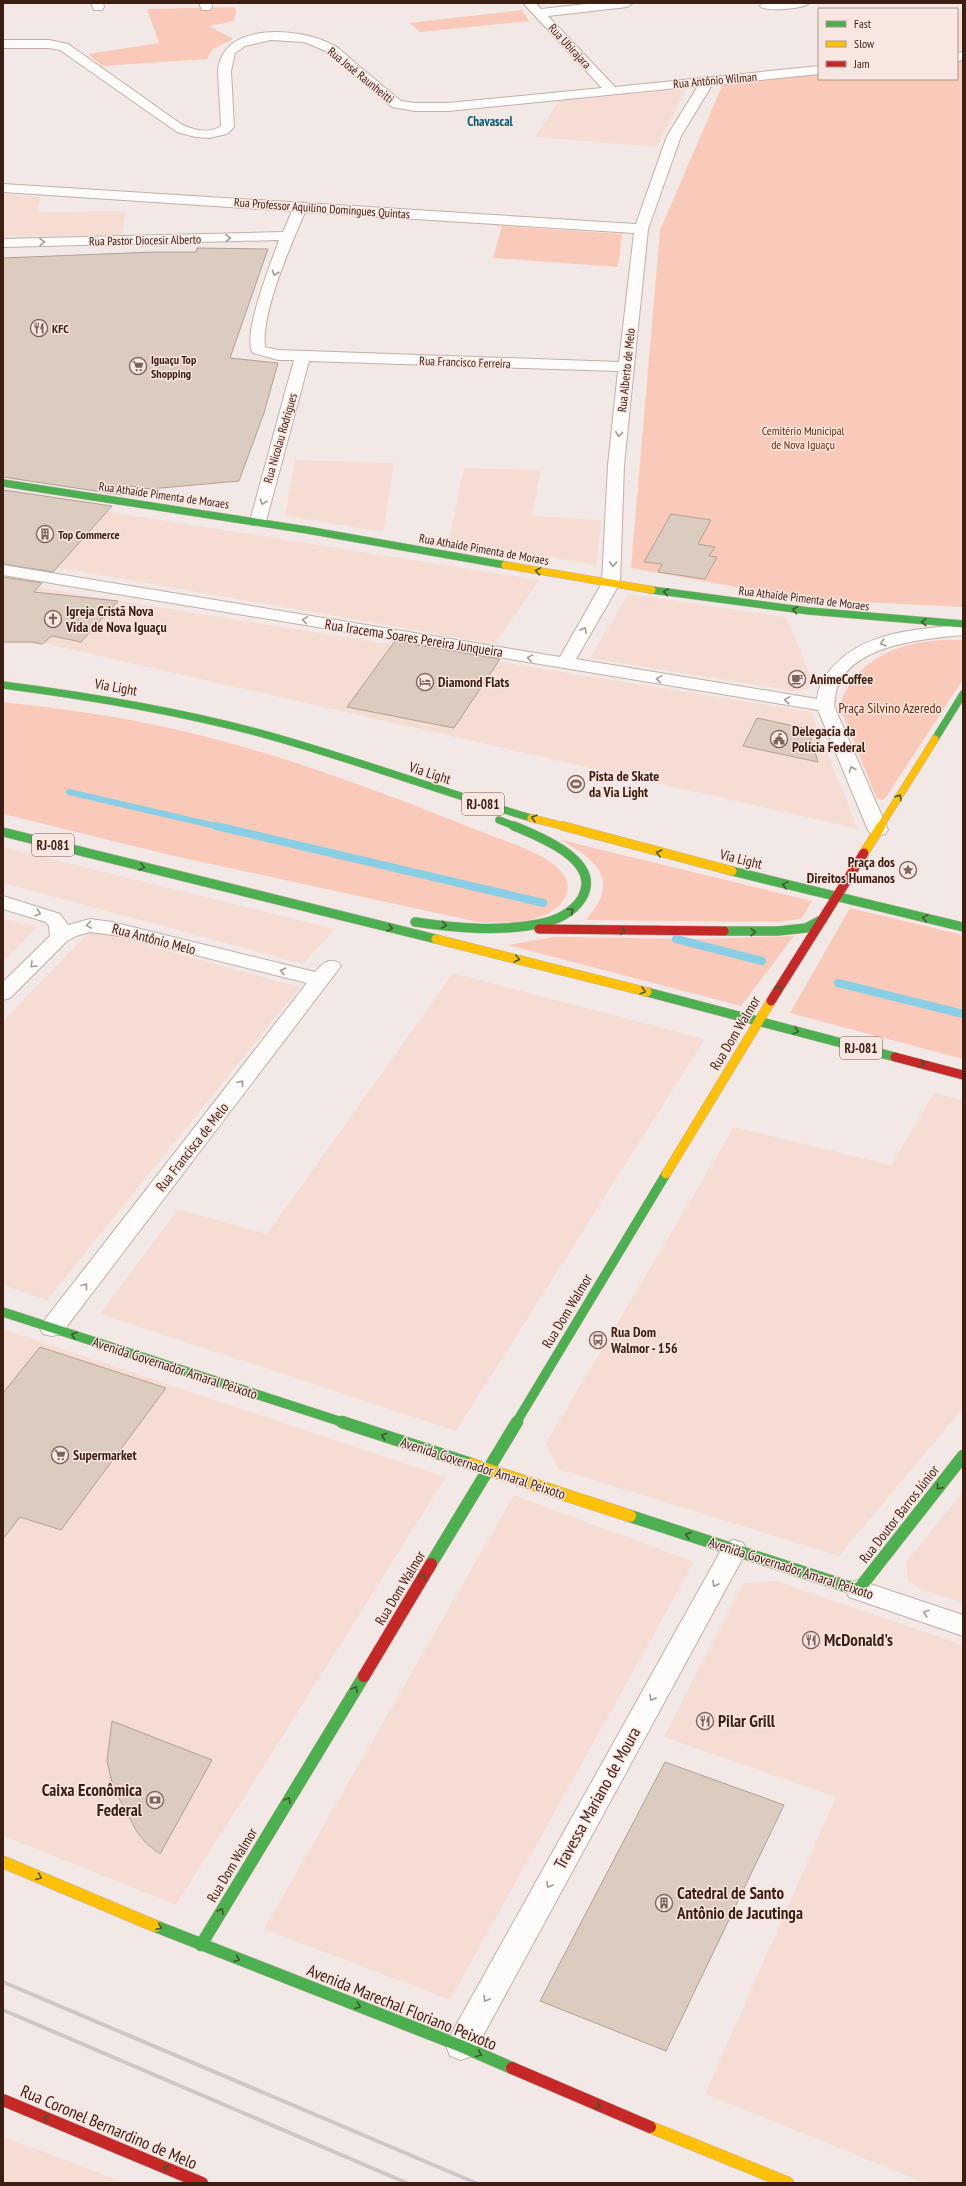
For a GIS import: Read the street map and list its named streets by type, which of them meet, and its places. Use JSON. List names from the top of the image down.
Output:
{
  "streets": {
    "main road": [
      "Rua Athaíde Pimenta de Moraes",
      "Via Light",
      "RJ-081",
      "Rua Dom Walmor",
      "Avenida Governador Amaral Peixoto",
      "Rua Doutor Barros Júnior",
      "Avenida Marechal Floriano Peixoto",
      "Rua Coronel Bernardino de Melo"
    ],
    "street": [
      "Rua Ubirajara",
      "Rua José Raunheitti",
      "Rua Antônio Wilman",
      "Rua Professor Aquilino Domingues Quintas",
      "Rua Pastor Diocesir Alberto",
      "Rua Francisco Ferreira",
      "Rua Alberto de Melo",
      "Rua Nicolau Rodrigues",
      "Rua Iracema Soares Pereira Junqueira",
      "Rua Antônio Melo",
      "Rua Francisca de Melo",
      "Travessa Mariano de Moura"
    ]
  },
  "crossings": [
    ["Rua Ubirajara", "Rua José Raunheitti"],
    ["Rua Ubirajara", "Rua Antônio Wilman"],
    ["Rua José Raunheitti", "Rua Antônio Wilman"],
    ["Rua Antônio Wilman", "Rua Alberto de Melo"],
    ["Rua Professor Aquilino Domingues Quintas", "Rua Alberto de Melo"],
    ["Rua Pastor Diocesir Alberto", "Rua Francisco Ferreira"],
    ["Rua Francisco Ferreira", "Rua Alberto de Melo"],
    ["Rua Francisco Ferreira", "Rua Nicolau Rodrigues"],
    ["Rua Alberto de Melo", "Rua Athaíde Pimenta de Moraes"],
    ["Rua Alberto de Melo", "Rua Iracema Soares Pereira Junqueira"],
    ["Rua Nicolau Rodrigues", "Rua Athaíde Pimenta de Moraes"],
    ["Via Light", "Rua Dom Walmor"],
    ["RJ-081", "Rua Dom Walmor"],
    ["Rua Antônio Melo", "Rua Francisca de Melo"],
    ["Rua Dom Walmor", "Avenida Governador Amaral Peixoto"],
    ["Rua Dom Walmor", "Avenida Marechal Floriano Peixoto"],
    ["Rua Francisca de Melo", "Avenida Governador Amaral Peixoto"],
    ["Avenida Governador Amaral Peixoto", "Rua Doutor Barros Júnior"],
    ["Avenida Governador Amaral Peixoto", "Travessa Mariano de Moura"],
    ["Travessa Mariano de Moura", "Avenida Marechal Floriano Peixoto"]
  ],
  "one_way": [
    "Rua Pastor Diocesir Alberto",
    "Rua Nicolau Rodrigues",
    "Rua Athaíde Pimenta de Moraes",
    "Rua Iracema Soares Pereira Junqueira",
    "Rua Antônio Melo",
    "Rua Dom Walmor",
    "Rua Francisca de Melo",
    "Avenida Governador Amaral Peixoto",
    "Rua Doutor Barros Júnior",
    "Travessa Mariano de Moura",
    "Avenida Marechal Floriano Peixoto",
    "Rua Coronel Bernardino de Melo"
  ],
  "districts": ["Chavascal"],
  "parks": ["Cemitério Municipal de Nova Iguaçu", "Praça Silvino Azeredo"],
  "places": {
    "restaurant": ["KFC", "McDonald's", "Pilar Grill"],
    "supermarket": ["Iguaçu Top Shopping", "Supermarket"],
    "building": ["Top Commerce", "Catedral de Santo Antônio de Jacutinga"],
    "church": ["Igreja Cristã Nova Vida de Nova Iguaçu"],
    "cafe": ["AnimeCoffee"],
    "hotel": ["Diamond Flats"],
    "public building": ["Delegacia da Polícia Federal"],
    "sports": ["Pista de Skate da Via Light"],
    "place": ["Praça dos Direitos Humanos"],
    "bus stop": ["Rua Dom Walmor - 156"],
    "bank": ["Caixa Econômica Federal"]
  },
  "legend": ["Fast", "Slow", "Jam"]
}
